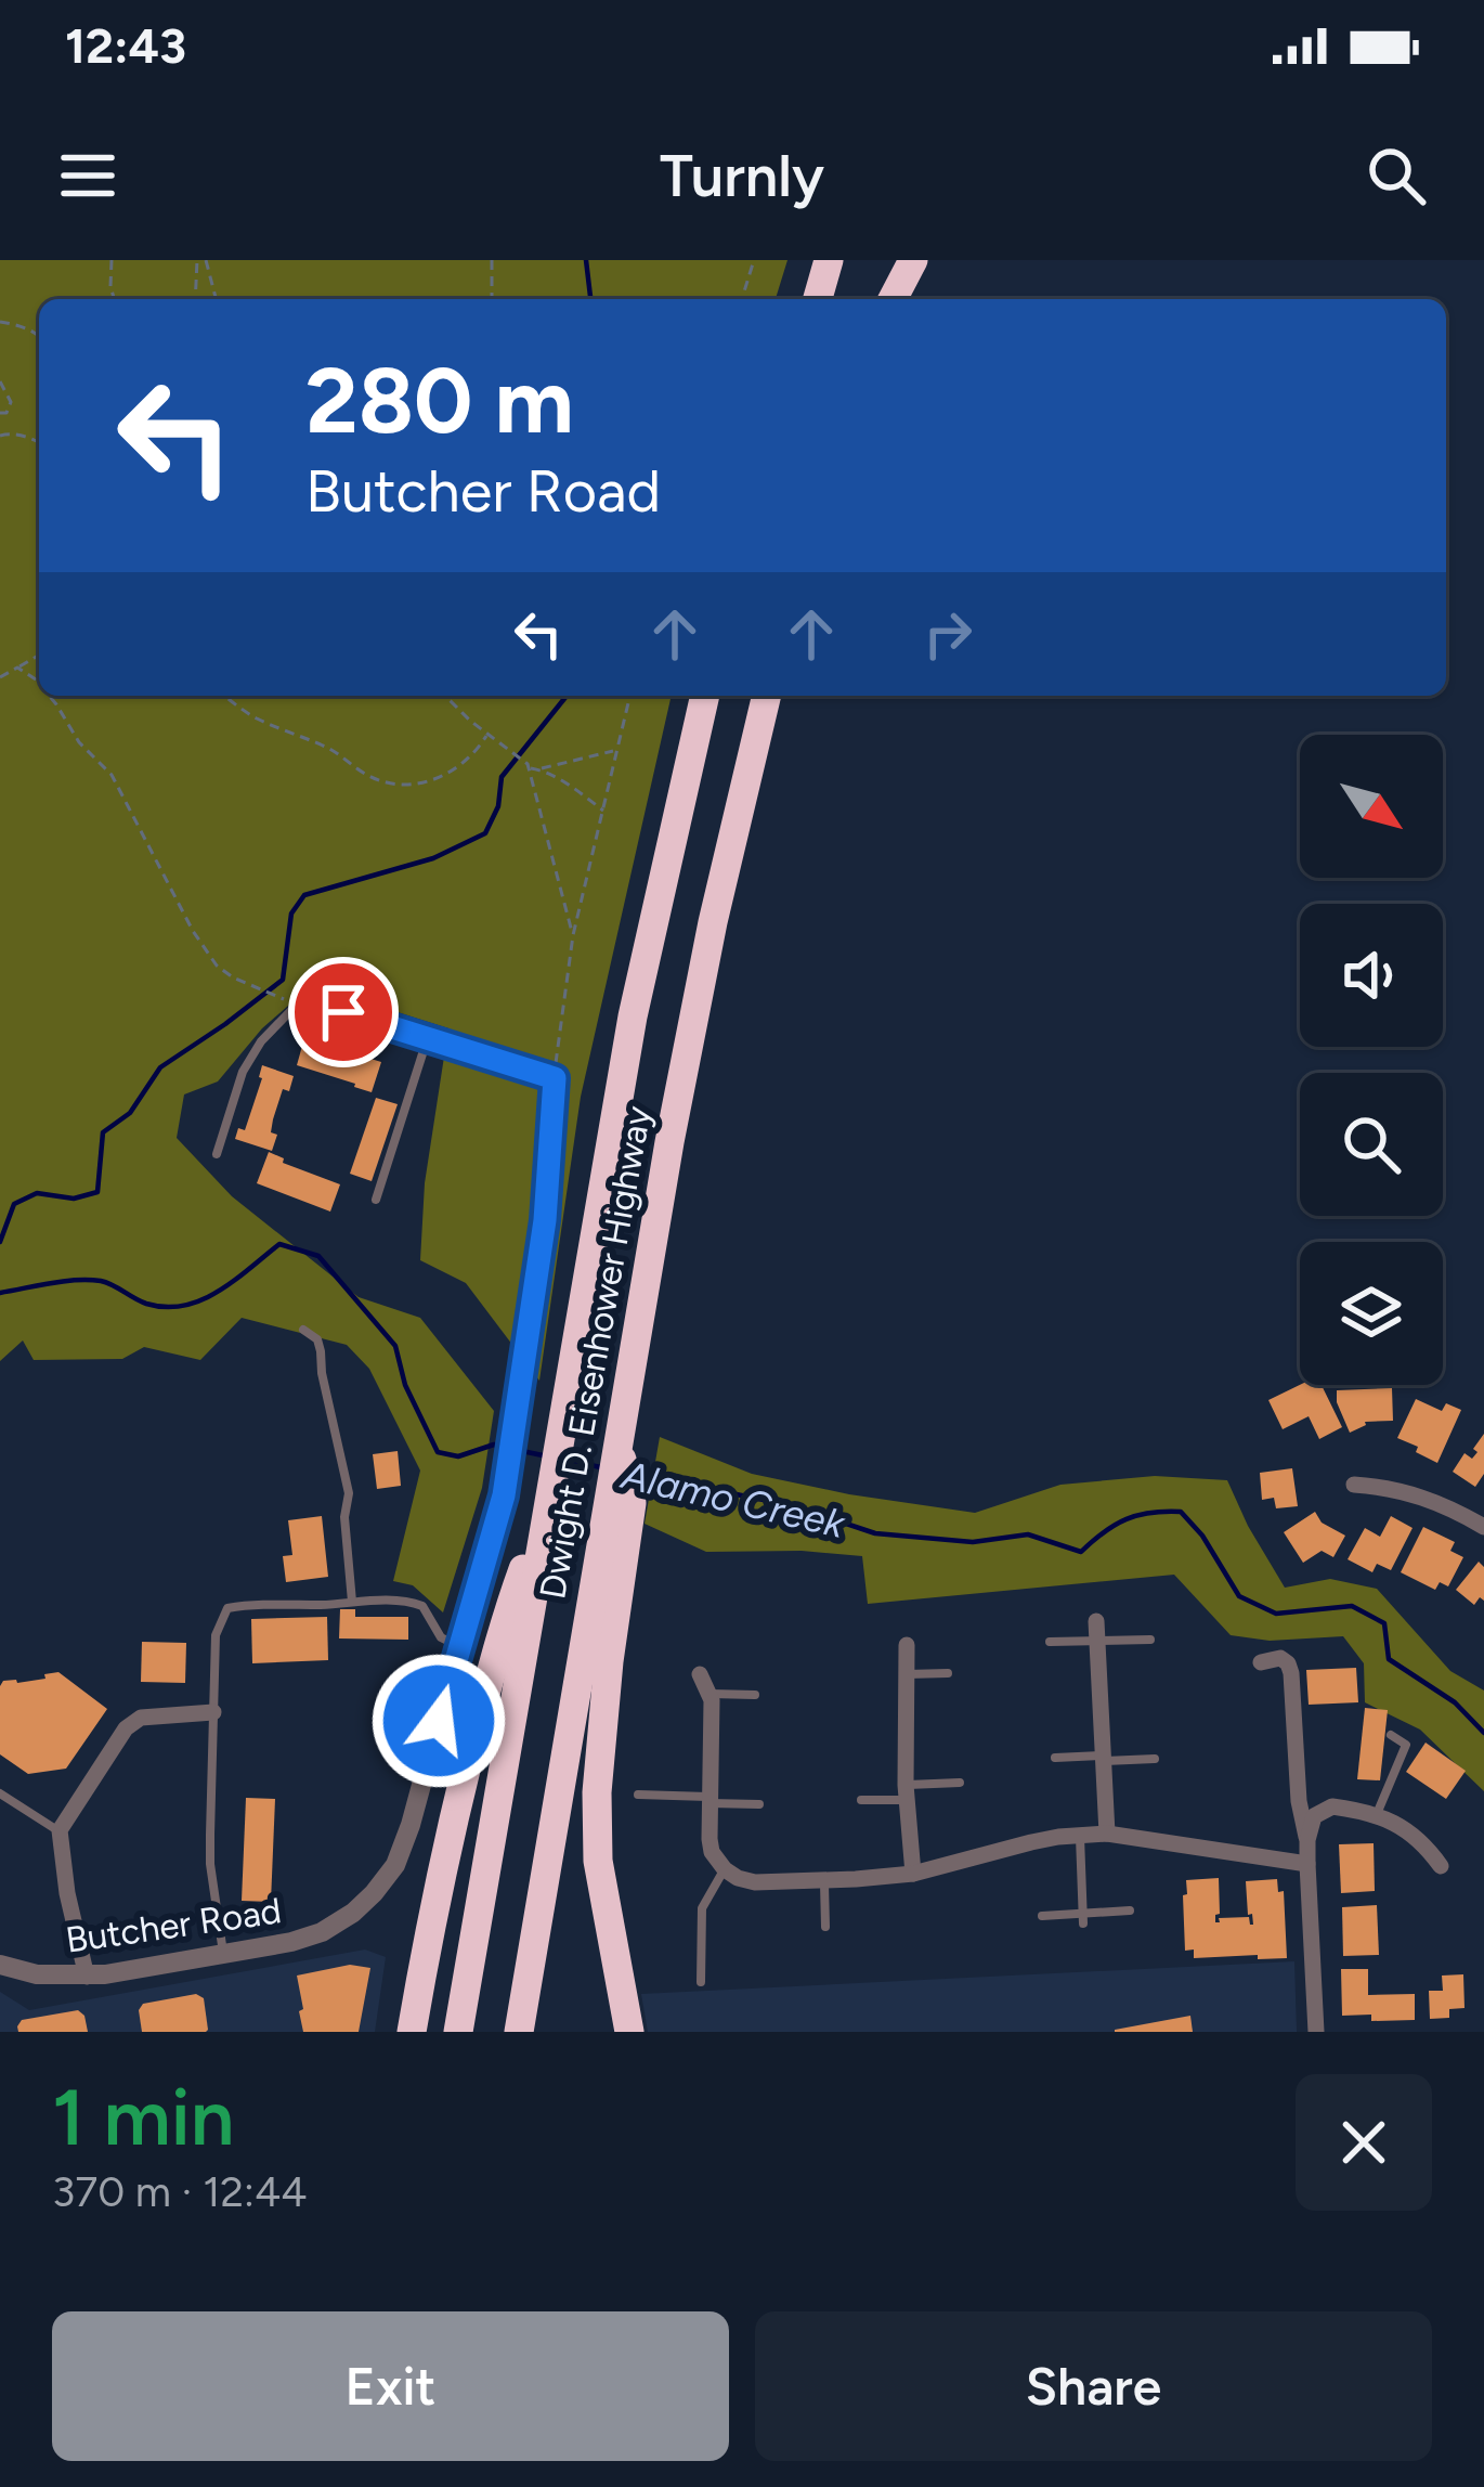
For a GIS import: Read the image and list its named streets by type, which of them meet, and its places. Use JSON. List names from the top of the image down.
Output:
{
  "streets": {
    "highway": ["Dwight D. Eisenhower Highway"],
    "street": ["Butcher Road"]
  },
  "water": ["Alamo Creek"],
  "north": "bottom right",
  "page": {
    "status": "12:43",
    "header": "Turnly",
    "turn": ["280 m", "Butcher Road"],
    "heading": ["1 min", "370 m · 12:44"],
    "buttons": ["Exit", "Share"]
  }
}
